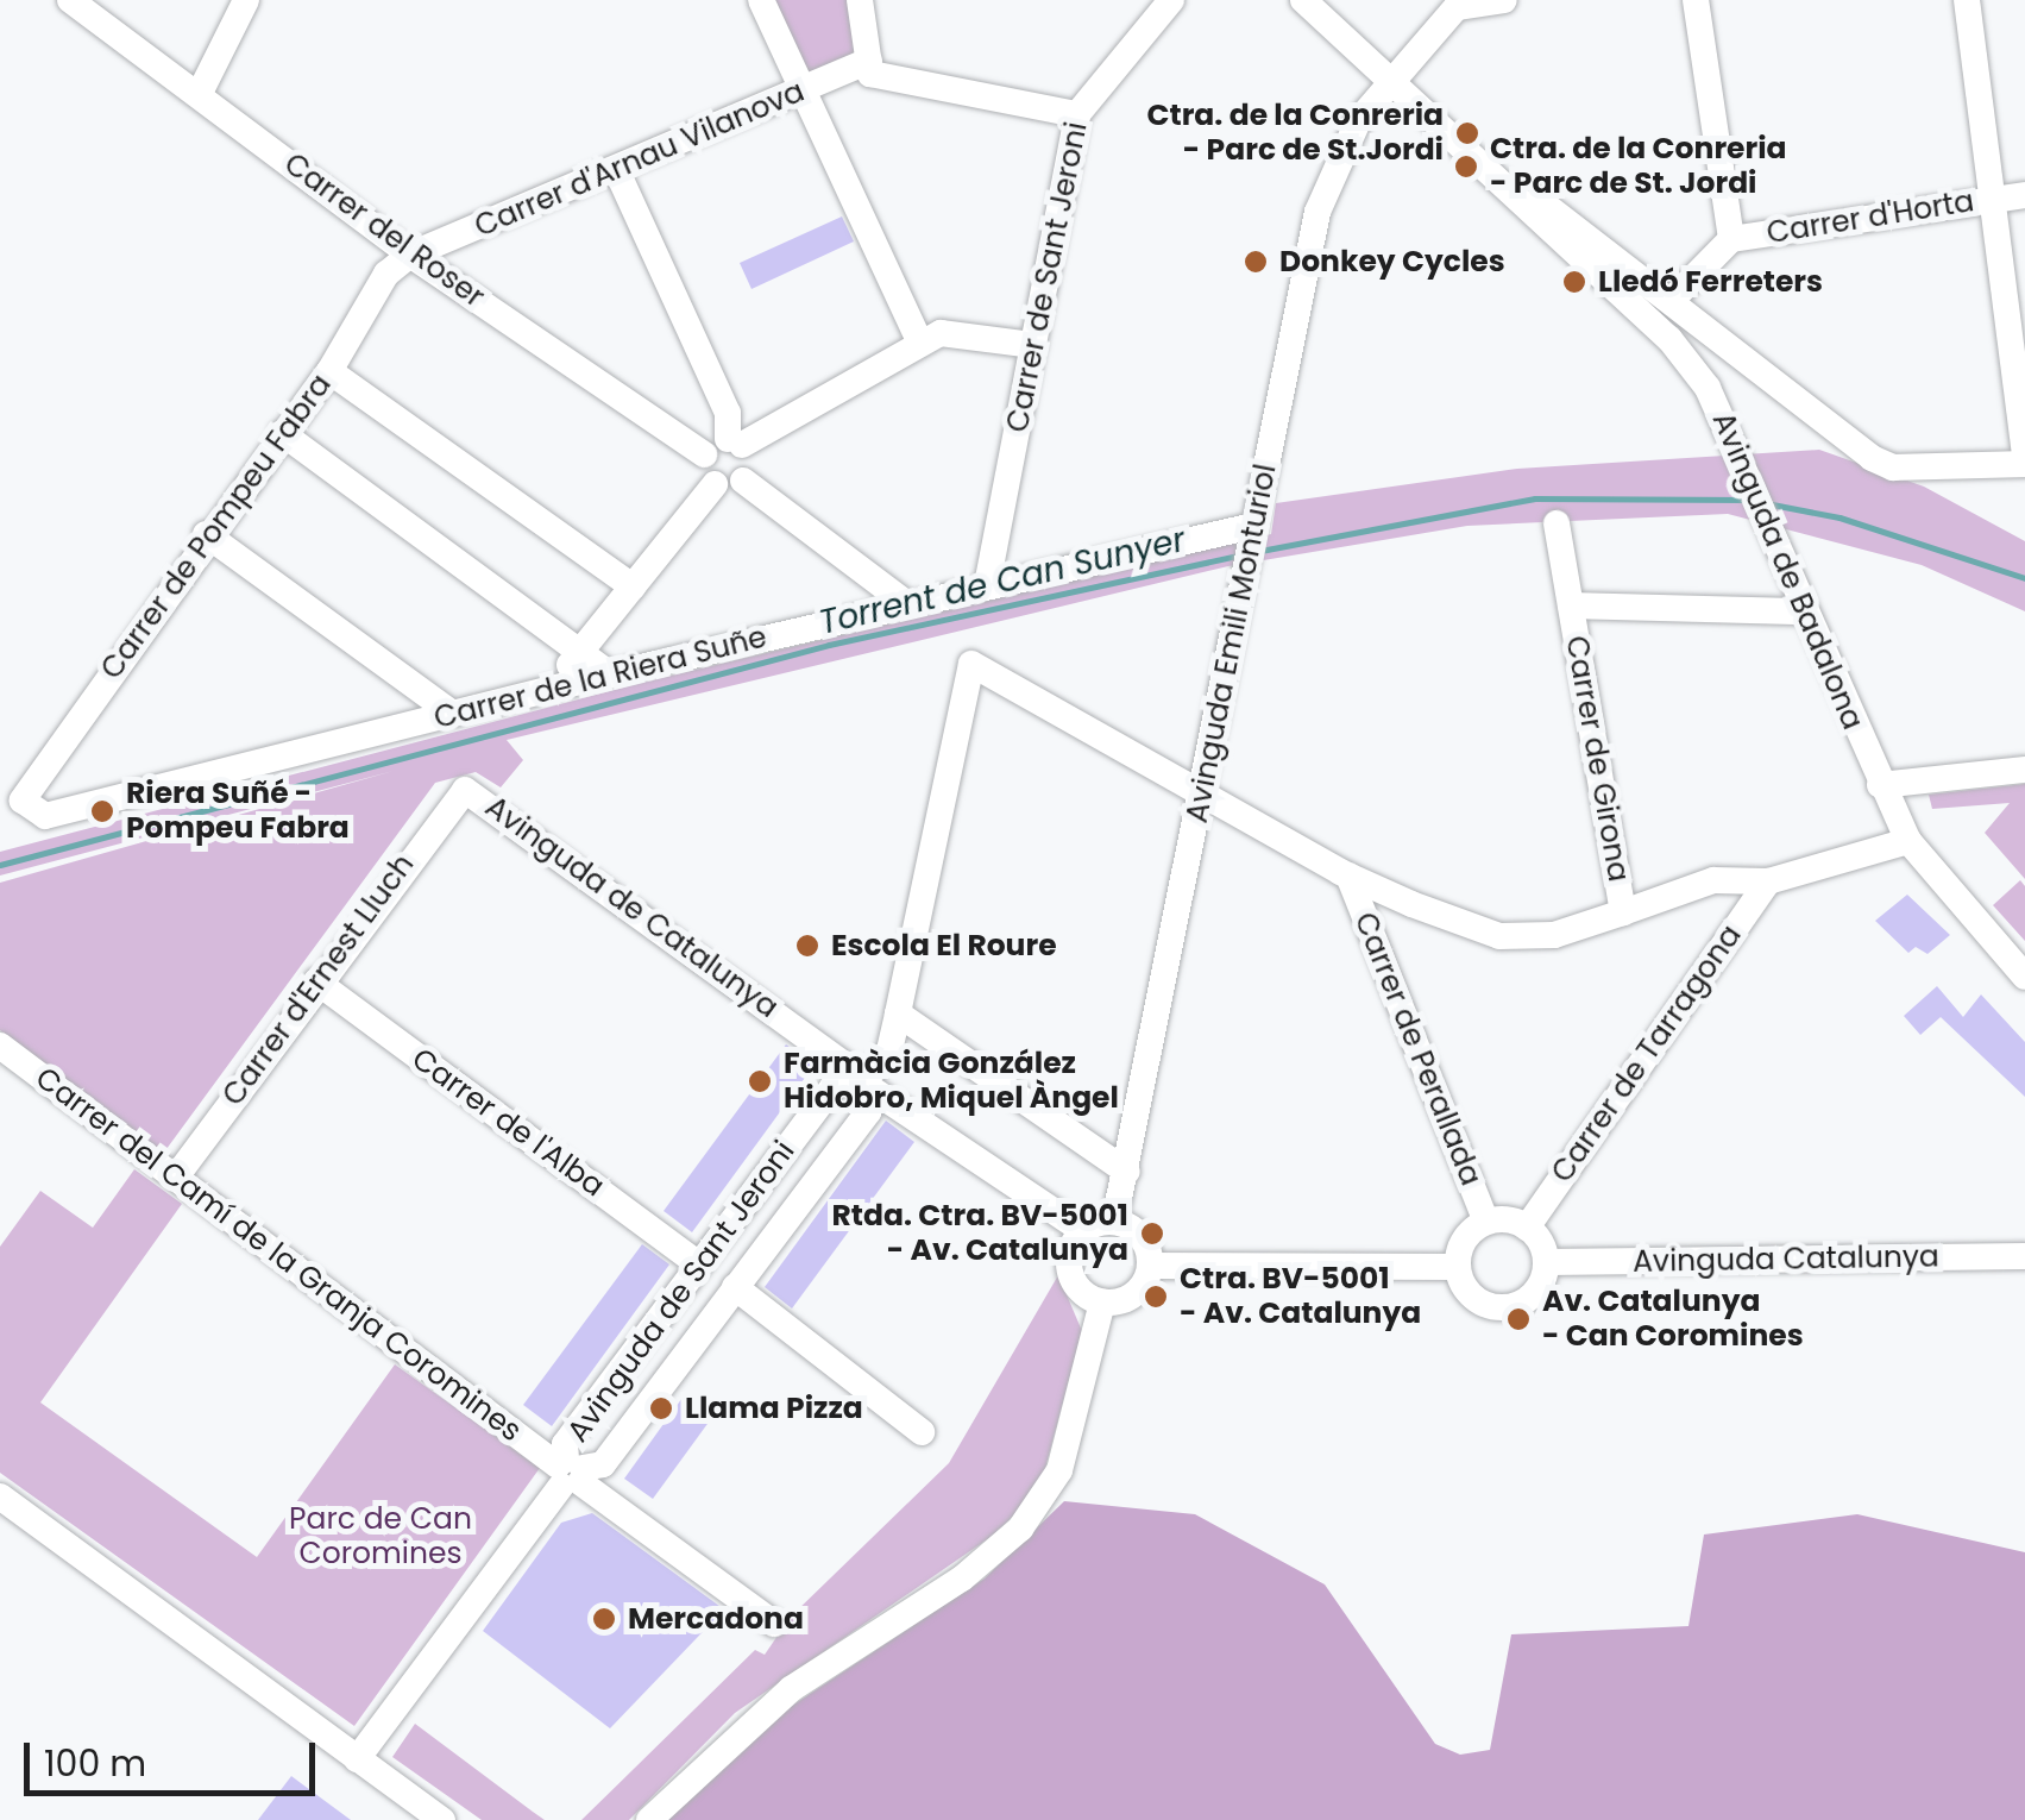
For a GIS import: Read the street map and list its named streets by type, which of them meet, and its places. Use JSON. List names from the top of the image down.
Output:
{
  "streets": {
    "street": [
      "Carrer d'Arnau Vilanova",
      "Carrer d'Horta",
      "Carrer del Roser",
      "Carrer de Sant Jeroni",
      "Carrer de Pompeu Fabra",
      "Avinguda de Badalona",
      "Avinguda Emili Monturiol",
      "Carrer de la Riera Suñe",
      "Carrer de Girona",
      "Avinguda de Catalunya",
      "Carrer d'Ernest Lluch",
      "Carrer de Perallada",
      "Carrer de Tarragona",
      "Carrer de l'Alba",
      "Carrer del Camí de la Granja Coromines",
      "Avinguda Catalunya",
      "Avinguda de Sant Jeroni"
    ]
  },
  "crossings": [
    ["Carrer d'Arnau Vilanova", "Carrer del Roser"],
    ["Carrer d'Arnau Vilanova", "Carrer de Pompeu Fabra"],
    ["Carrer del Roser", "Carrer de Pompeu Fabra"],
    ["Carrer de Sant Jeroni", "Carrer de la Riera Suñe"],
    ["Carrer de Pompeu Fabra", "Carrer de la Riera Suñe"],
    ["Avinguda de Badalona", "Avinguda Emili Monturiol"],
    ["Avinguda de Badalona", "Carrer de Girona"],
    ["Avinguda Emili Monturiol", "Carrer de la Riera Suñe"],
    ["Avinguda Emili Monturiol", "Avinguda de Catalunya"],
    ["Carrer de Girona", "Carrer de Tarragona"],
    ["Avinguda de Catalunya", "Carrer d'Ernest Lluch"],
    ["Avinguda de Catalunya", "Avinguda de Sant Jeroni"],
    ["Carrer d'Ernest Lluch", "Carrer de l'Alba"],
    ["Carrer d'Ernest Lluch", "Carrer del Camí de la Granja Coromines"],
    ["Carrer de Perallada", "Carrer de Tarragona"],
    ["Carrer de Perallada", "Avinguda Catalunya"],
    ["Carrer de Tarragona", "Avinguda Catalunya"],
    ["Carrer de l'Alba", "Avinguda de Sant Jeroni"],
    ["Carrer del Camí de la Granja Coromines", "Avinguda de Sant Jeroni"]
  ],
  "water": ["Torrent de Can Sunyer"],
  "parks": ["Parc de Can Coromines"],
  "places": [
    "Ctra. de la Conreria - Parc de St.Jordi",
    "Ctra. de la Conreria - Parc de St. Jordi",
    "Donkey Cycles",
    "Lledó Ferreters",
    "Riera Suñé - Pompeu Fabra",
    "Escola El Roure",
    "Farmàcia González Hidobro, Miquel Àngel",
    "Rtda. Ctra. BV-5001 - Av. Catalunya",
    "Ctra. BV-5001 - Av. Catalunya",
    "Av. Catalunya - Can Coromines",
    "Llama Pizza",
    "Mercadona"
  ],
  "scale_bar": "100 m"
}
